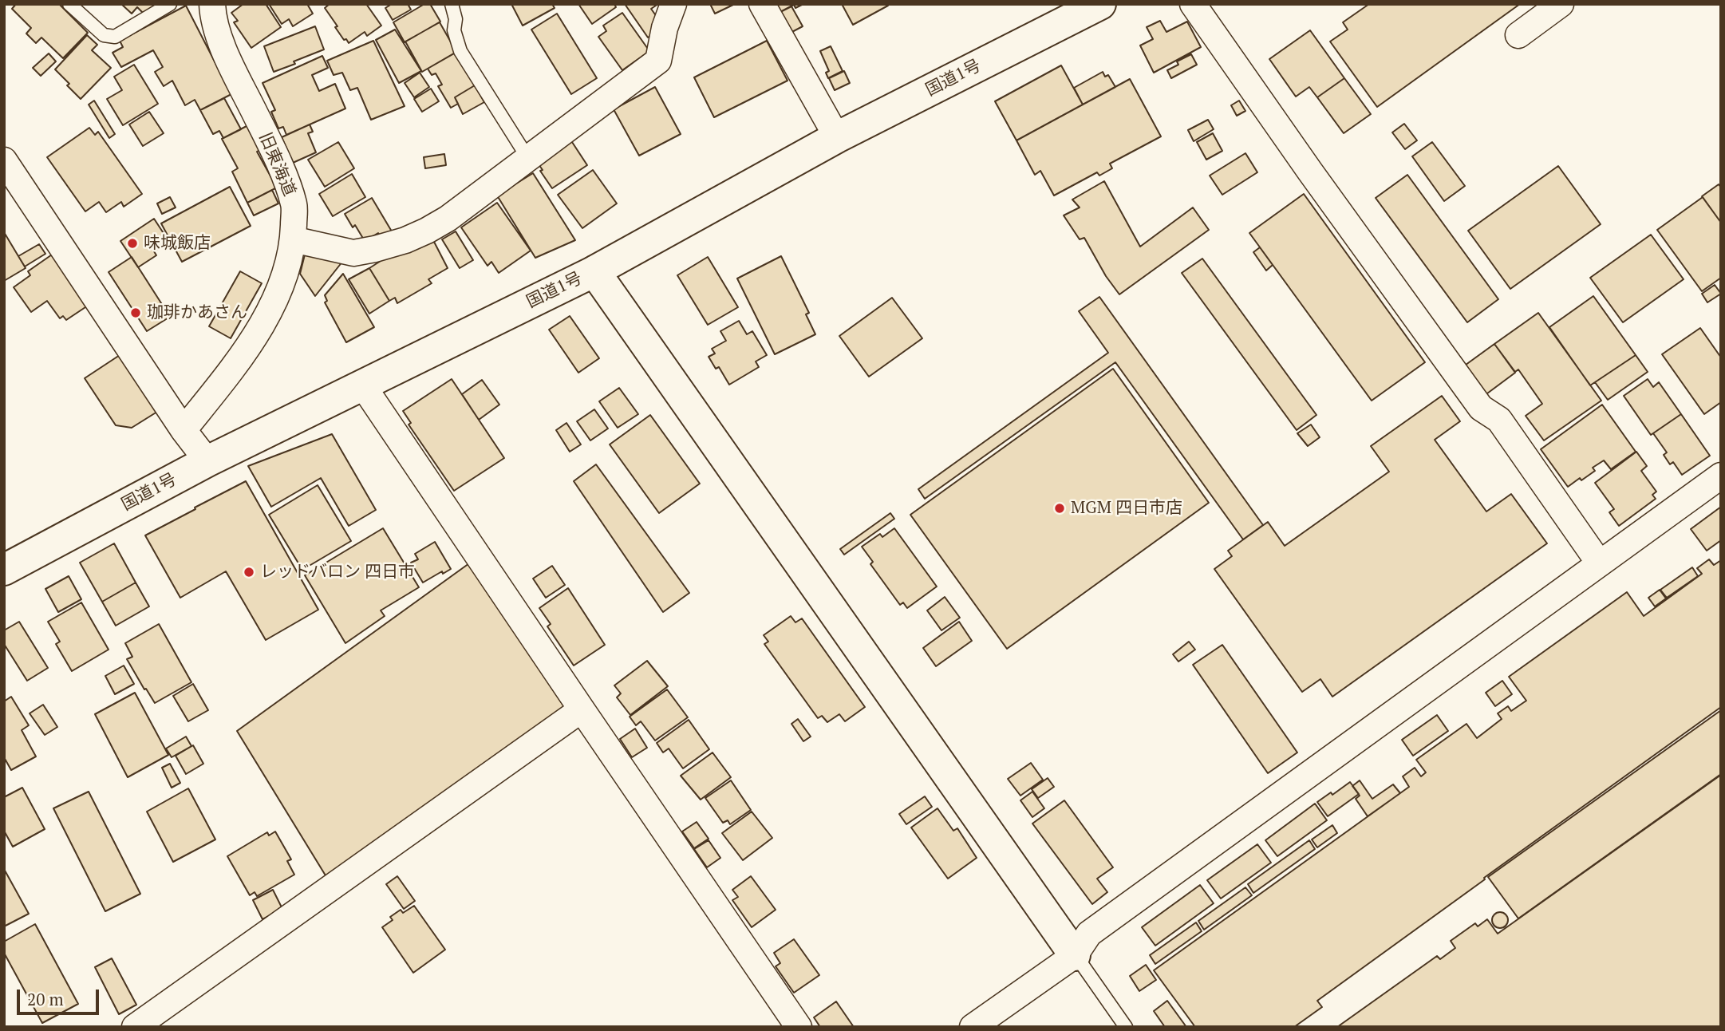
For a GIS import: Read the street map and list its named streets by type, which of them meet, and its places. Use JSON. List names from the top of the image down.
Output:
{
  "streets": {
    "main road": ["国道1号"],
    "street": ["旧東海道"]
  },
  "places": [
    "味城飯店",
    "珈琲かあさん",
    "MGM 四日市店",
    "レッドバロン 四日市"
  ],
  "scale_bar": "20 m"
}
